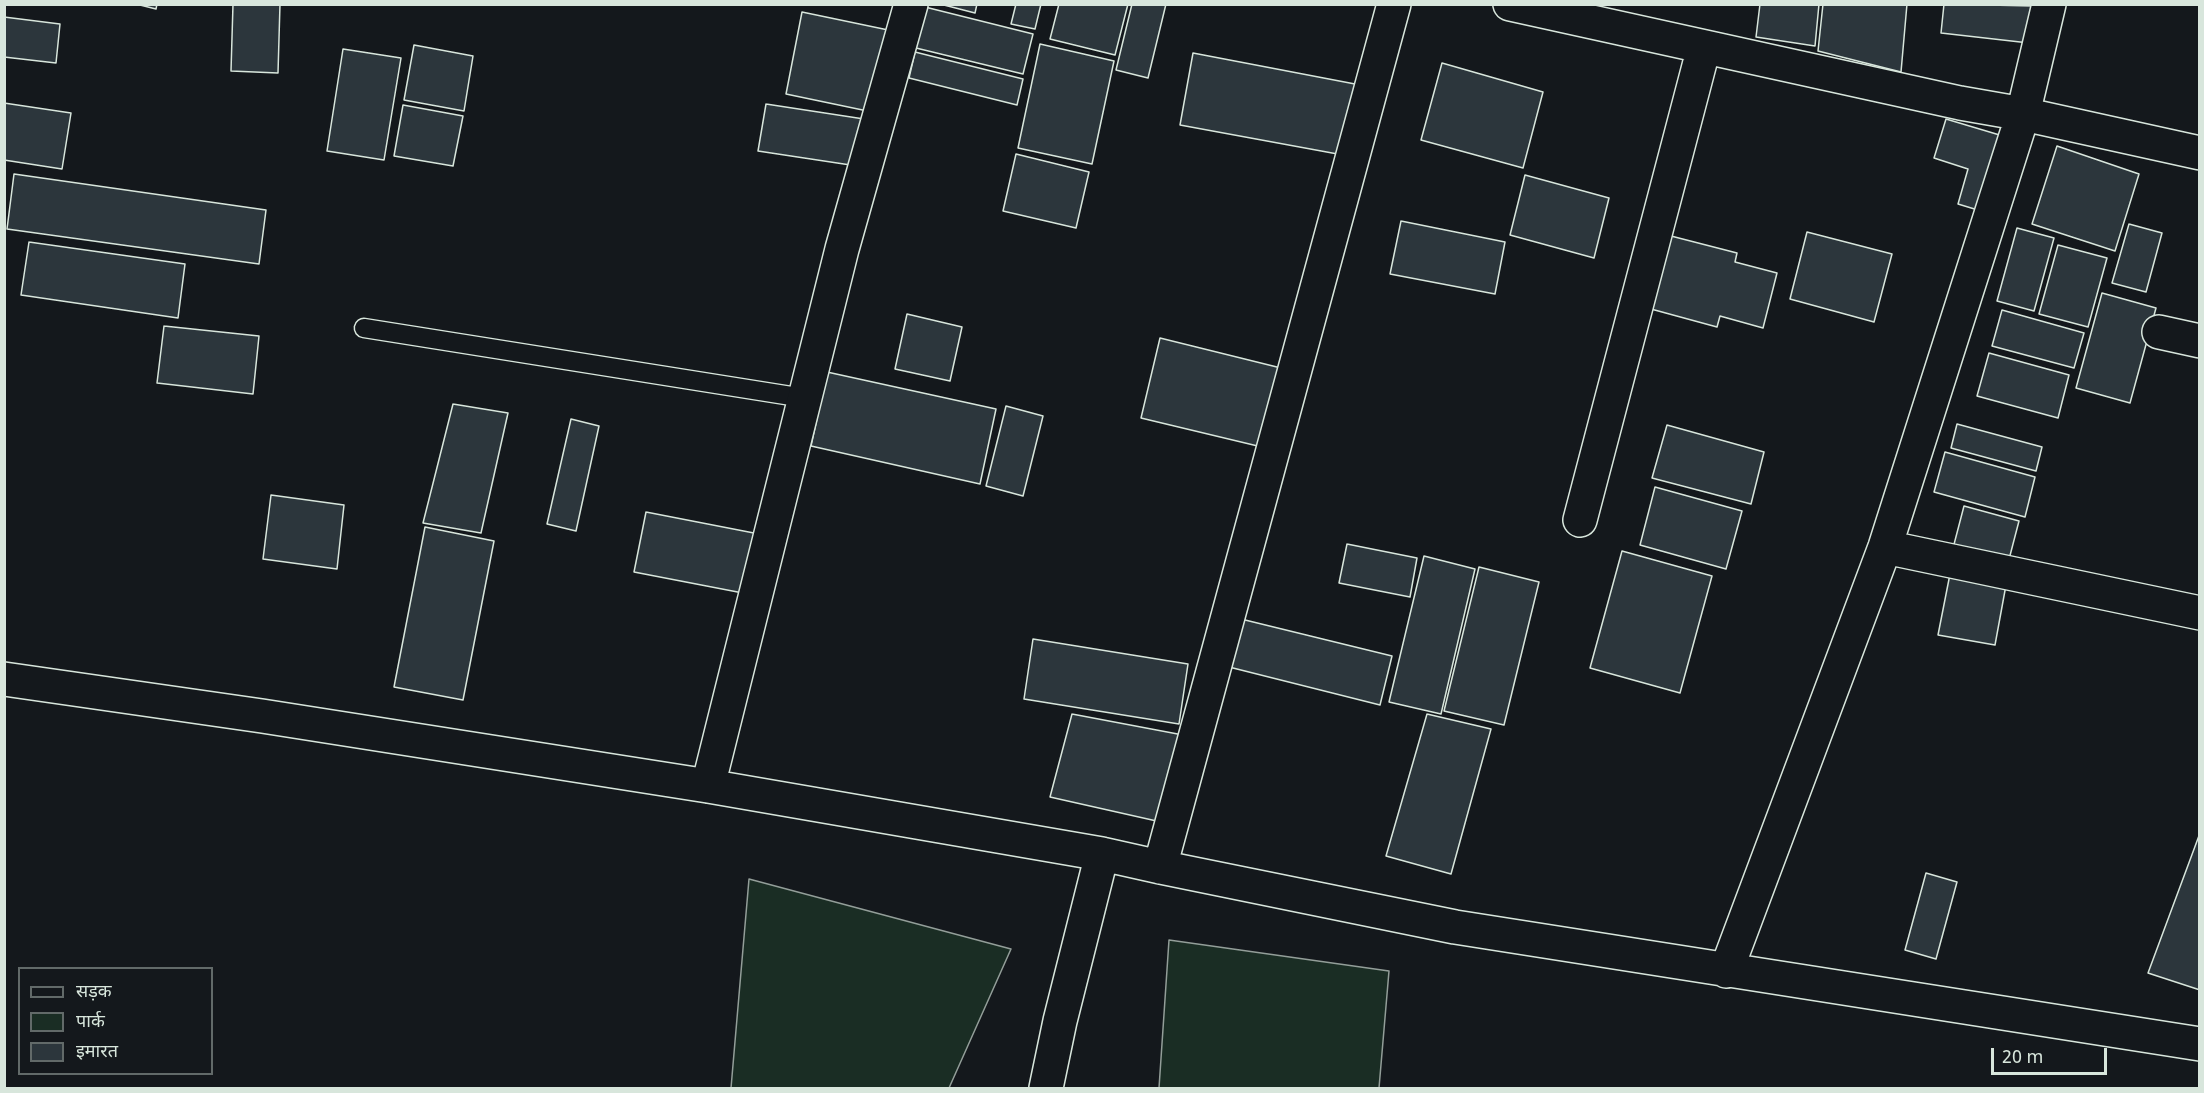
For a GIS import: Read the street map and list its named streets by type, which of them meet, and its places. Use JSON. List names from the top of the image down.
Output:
{
  "legend": ["सड़क", "पार्क", "इमारत"],
  "scale_bar": "20 m"
}
